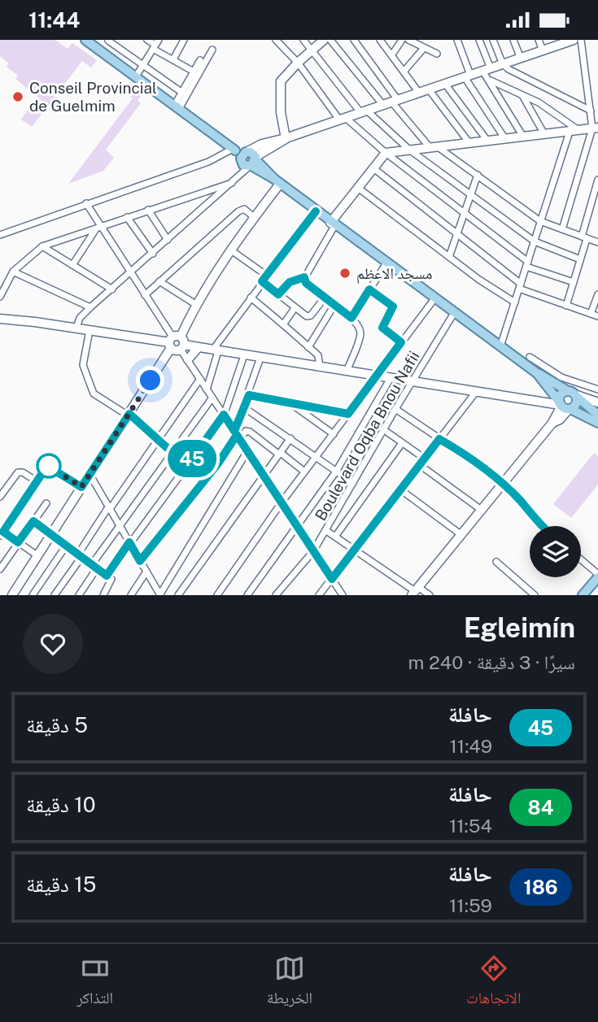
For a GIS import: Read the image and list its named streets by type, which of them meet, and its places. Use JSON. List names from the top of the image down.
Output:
{
  "streets": {
    "street": ["Boulevard Oqba Bnou Nafii"]
  },
  "places": ["Conseil Provincial de Guelmim", "مسجد الاعظم"],
  "lines": ["bus line 45"],
  "page": {
    "status": "11:44",
    "on_map": "45",
    "heading": ["Egleimín", "سيرًا · 3 دقيقة · 240 m"],
    "list": [
      {
        "mark": "45",
        "name": "حافلة",
        "note": "11:49",
        "value": "5 دقيقة"
      },
      {
        "mark": "84",
        "name": "حافلة",
        "note": "11:54",
        "value": "10 دقيقة"
      },
      {
        "mark": "186",
        "name": "حافلة",
        "note": "11:59",
        "value": "15 دقيقة"
      }
    ],
    "tabs": ["الاتجاهات", "الخريطة", "التذاكر"]
  }
}
